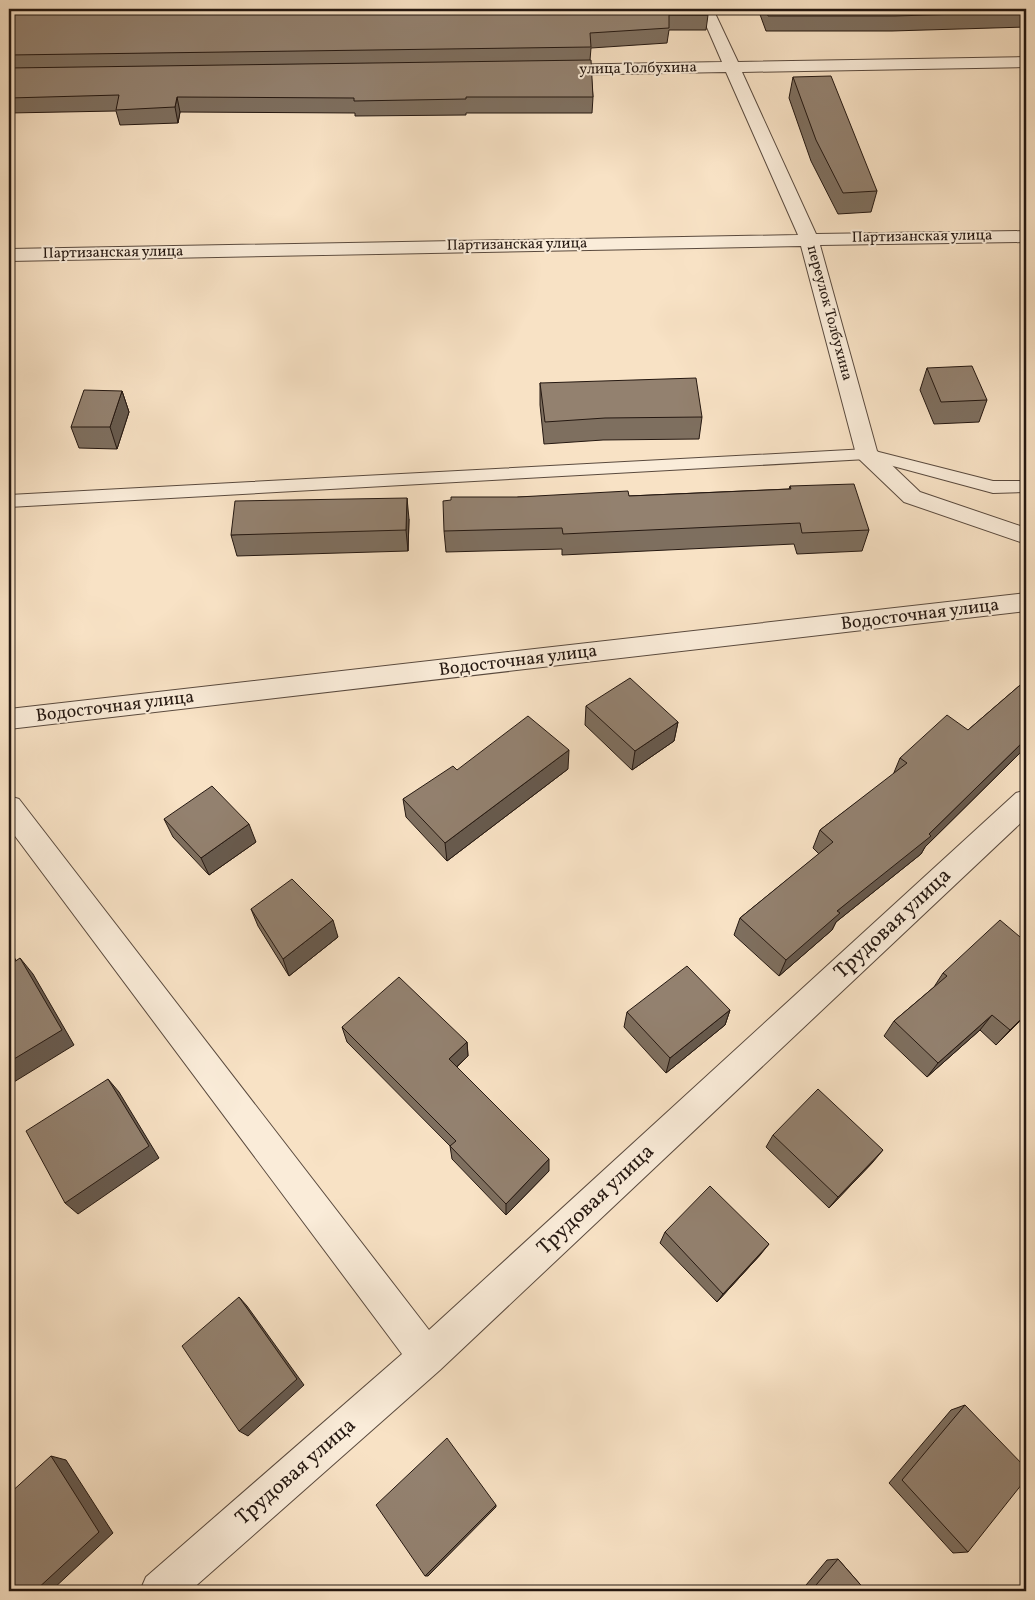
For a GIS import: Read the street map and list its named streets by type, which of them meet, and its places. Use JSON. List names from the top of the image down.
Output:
{
  "streets": {
    "street": [
      "улица Толбухина",
      "Партизанская улица",
      "переулок Толбухина",
      "Водосточная улица",
      "Трудовая улица"
    ]
  },
  "crossings": [
    ["улица Толбухина", "переулок Толбухина"],
    ["Партизанская улица", "переулок Толбухина"]
  ]
}
